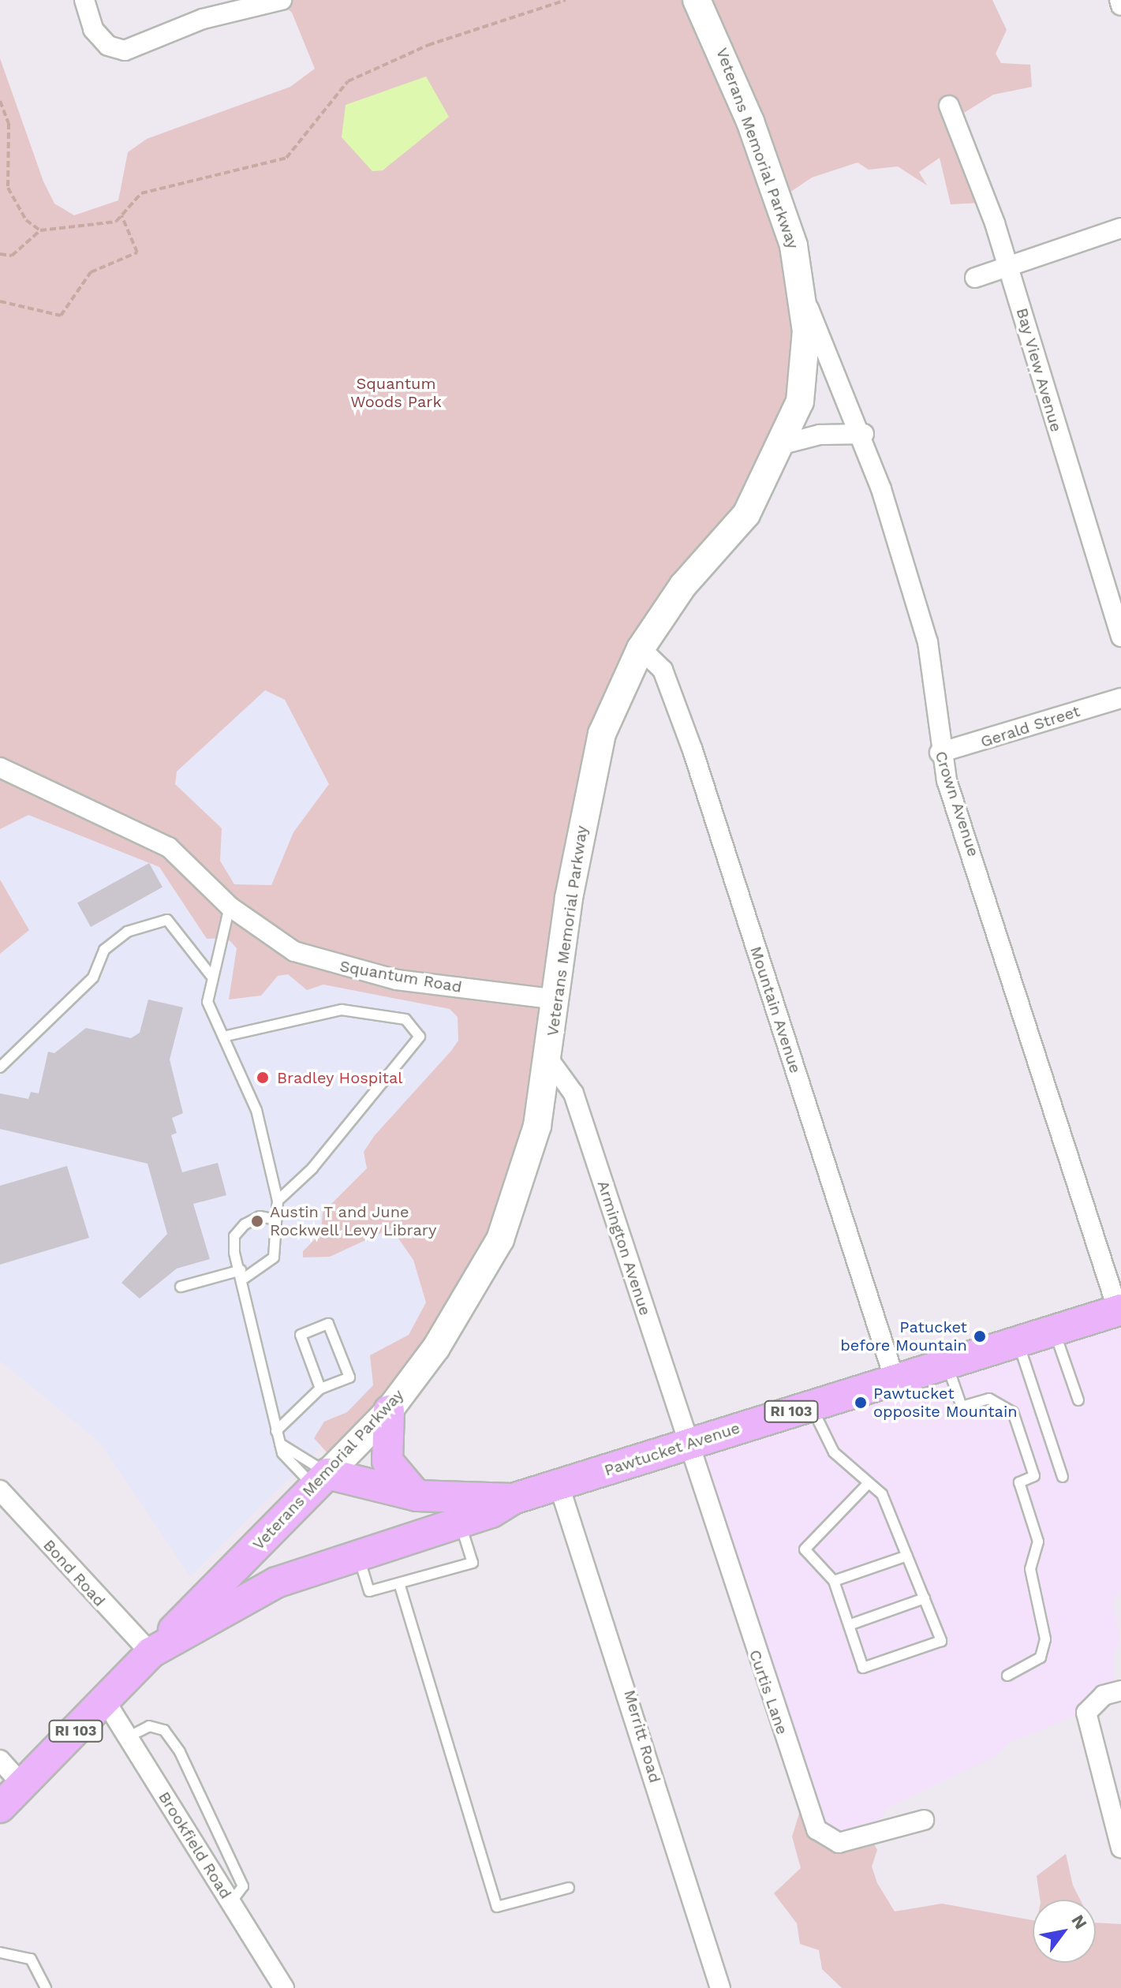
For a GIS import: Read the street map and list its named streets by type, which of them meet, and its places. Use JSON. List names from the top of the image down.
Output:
{
  "streets": {
    "main road": ["Veterans Memorial Parkway", "RI 103", "Pawtucket Avenue"],
    "street": [
      "Bay View Avenue",
      "Gerald Street",
      "Crown Avenue",
      "Squantum Road",
      "Mountain Avenue",
      "Armington Avenue",
      "Bond Road",
      "Curtis Lane",
      "Merritt Road",
      "Brookfield Road"
    ]
  },
  "crossings": [
    ["Veterans Memorial Parkway", "Crown Avenue"],
    ["Veterans Memorial Parkway", "Squantum Road"],
    ["Veterans Memorial Parkway", "Mountain Avenue"],
    ["Veterans Memorial Parkway", "Armington Avenue"],
    ["Veterans Memorial Parkway", "Pawtucket Avenue"],
    ["Veterans Memorial Parkway", "Bond Road"],
    ["Gerald Street", "Crown Avenue"],
    ["Crown Avenue", "Pawtucket Avenue"],
    ["Mountain Avenue", "Pawtucket Avenue"],
    ["Armington Avenue", "Pawtucket Avenue"],
    ["Armington Avenue", "Curtis Lane"],
    ["Pawtucket Avenue", "Bond Road"],
    ["Pawtucket Avenue", "Curtis Lane"],
    ["Pawtucket Avenue", "Merritt Road"],
    ["Pawtucket Avenue", "Brookfield Road"]
  ],
  "parks": ["Squantum Woods Park"],
  "places": [
    "Bradley Hospital",
    "Austin T and June Rockwell Levy Library",
    "Patucket before Mountain",
    "Pawtucket opposite Mountain"
  ],
  "north": "top right"
}
